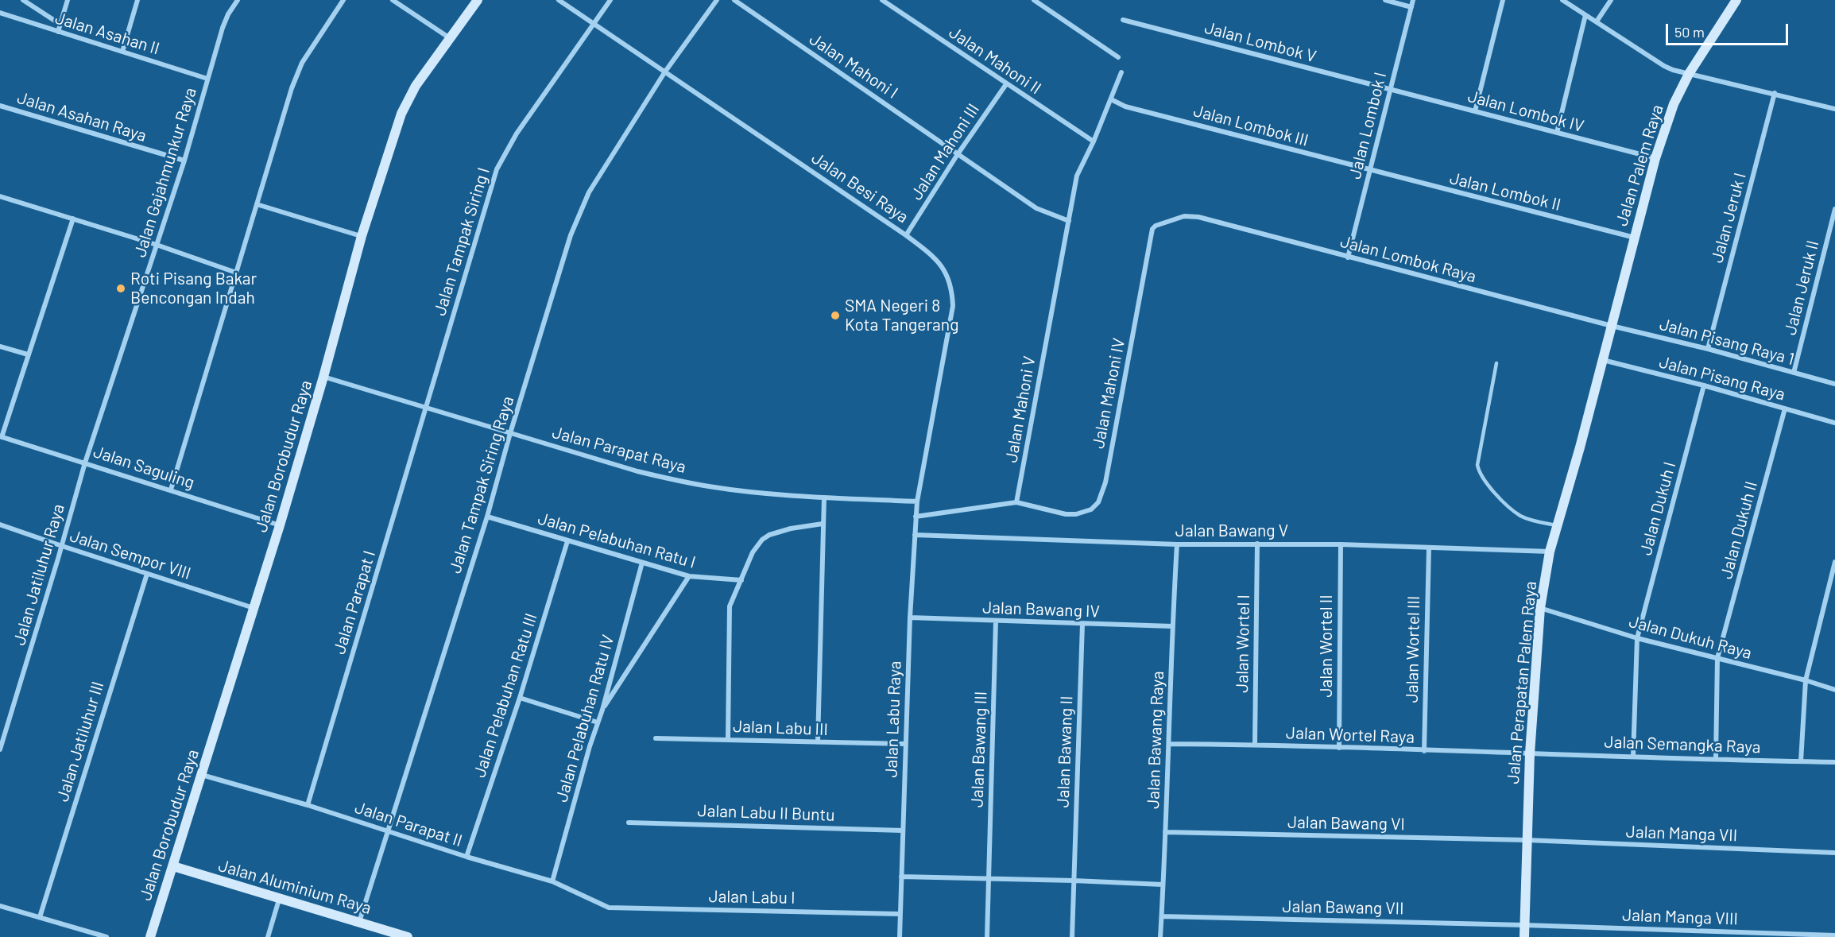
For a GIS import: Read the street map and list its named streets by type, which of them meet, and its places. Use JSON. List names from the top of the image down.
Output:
{
  "streets": {
    "street": [
      "Jalan Asahan II",
      "Jalan Lombok V",
      "Jalan Mahoni II",
      "Jalan Mahoni I",
      "Jalan Lombok IV",
      "Jalan Asahan Raya",
      "Jalan Lombok III",
      "Jalan Lombok I",
      "Jalan Mahoni III",
      "Jalan Palem Raya",
      "Jalan Gajahmunkur Raya",
      "Jalan Besi Raya",
      "Jalan Lombok II",
      "Jalan Jeruk I",
      "Jalan Tampak Siring I",
      "Jalan Lombok Raya",
      "Jalan Jeruk II",
      "Jalan Pisang Raya 1",
      "Jalan Pisang Raya",
      "Jalan Mahoni IV",
      "Jalan Mahoni V",
      "Jalan Parapat Raya",
      "Jalan Borobudur Raya",
      "Jalan Saguling",
      "Jalan Tampak Siring Raya",
      "Jalan Dukuh I",
      "Jalan Dukuh II",
      "Jalan Bawang V",
      "Jalan Pelabuhan Ratu I",
      "Jalan Sempor VIII",
      "Jalan Jatiluhur Raya",
      "Jalan Parapat I",
      "Jalan Bawang IV",
      "Jalan Dukuh Raya",
      "Jalan Wortel I",
      "Jalan Wortel II",
      "Jalan Wortel III",
      "Jalan Perapatan Palem Raya",
      "Jalan Pelabuhan Ratu III",
      "Jalan Pelabuhan Ratu IV",
      "Jalan Labu Raya",
      "Jalan Labu III",
      "Jalan Wortel Raya",
      "Jalan Bawang Raya",
      "Jalan Jatiluhur III",
      "Jalan Semangka Raya",
      "Jalan Bawang III",
      "Jalan Bawang II",
      "Jalan Labu II Buntu",
      "Jalan Bawang VI",
      "Jalan Parapat II",
      "Jalan Manga VII",
      "Jalan Aluminium Raya",
      "Jalan Labu I",
      "Jalan Bawang VII",
      "Jalan Manga VIII"
    ]
  },
  "crossings": [
    ["Jalan Asahan II", "Jalan Gajahmunkur Raya"],
    ["Jalan Lombok V", "Jalan Lombok IV"],
    ["Jalan Lombok V", "Jalan Lombok I"],
    ["Jalan Mahoni II", "Jalan Mahoni III"],
    ["Jalan Mahoni II", "Jalan Mahoni V"],
    ["Jalan Mahoni I", "Jalan Mahoni III"],
    ["Jalan Lombok IV", "Jalan Lombok I"],
    ["Jalan Lombok IV", "Jalan Palem Raya"],
    ["Jalan Asahan Raya", "Jalan Gajahmunkur Raya"],
    ["Jalan Lombok III", "Jalan Lombok I"],
    ["Jalan Lombok III", "Jalan Lombok II"],
    ["Jalan Lombok III", "Jalan Mahoni V"],
    ["Jalan Lombok I", "Jalan Lombok II"],
    ["Jalan Lombok I", "Jalan Lombok Raya"],
    ["Jalan Mahoni III", "Jalan Besi Raya"],
    ["Jalan Palem Raya", "Jalan Lombok II"],
    ["Jalan Palem Raya", "Jalan Lombok Raya"],
    ["Jalan Palem Raya", "Jalan Pisang Raya 1"],
    ["Jalan Palem Raya", "Jalan Perapatan Palem Raya"],
    ["Jalan Gajahmunkur Raya", "Jalan Saguling"],
    ["Jalan Gajahmunkur Raya", "Jalan Jatiluhur Raya"],
    ["Jalan Besi Raya", "Jalan Tampak Siring I"],
    ["Jalan Besi Raya", "Jalan Parapat Raya"],
    ["Jalan Besi Raya", "Jalan Tampak Siring Raya"],
    ["Jalan Besi Raya", "Jalan Labu Raya"],
    ["Jalan Jeruk I", "Jalan Pisang Raya 1"],
    ["Jalan Tampak Siring I", "Jalan Parapat Raya"],
    ["Jalan Tampak Siring I", "Jalan Parapat I"],
    ["Jalan Lombok Raya", "Jalan Pisang Raya 1"],
    ["Jalan Lombok Raya", "Jalan Mahoni IV"],
    ["Jalan Lombok Raya", "Jalan Perapatan Palem Raya"],
    ["Jalan Jeruk II", "Jalan Pisang Raya 1"],
    ["Jalan Pisang Raya 1", "Jalan Perapatan Palem Raya"],
    ["Jalan Pisang Raya", "Jalan Dukuh I"],
    ["Jalan Pisang Raya", "Jalan Dukuh II"],
    ["Jalan Pisang Raya", "Jalan Perapatan Palem Raya"],
    ["Jalan Mahoni IV", "Jalan Mahoni V"],
    ["Jalan Parapat Raya", "Jalan Borobudur Raya"],
    ["Jalan Parapat Raya", "Jalan Tampak Siring Raya"],
    ["Jalan Parapat Raya", "Jalan Parapat I"],
    ["Jalan Parapat Raya", "Jalan Labu Raya"],
    ["Jalan Borobudur Raya", "Jalan Saguling"],
    ["Jalan Borobudur Raya", "Jalan Sempor VIII"],
    ["Jalan Borobudur Raya", "Jalan Parapat II"],
    ["Jalan Borobudur Raya", "Jalan Aluminium Raya"],
    ["Jalan Saguling", "Jalan Jatiluhur Raya"],
    ["Jalan Tampak Siring Raya", "Jalan Pelabuhan Ratu I"],
    ["Jalan Tampak Siring Raya", "Jalan Parapat II"],
    ["Jalan Tampak Siring Raya", "Jalan Aluminium Raya"],
    ["Jalan Dukuh I", "Jalan Dukuh Raya"],
    ["Jalan Dukuh I", "Jalan Semangka Raya"],
    ["Jalan Dukuh II", "Jalan Dukuh Raya"],
    ["Jalan Dukuh II", "Jalan Semangka Raya"],
    ["Jalan Bawang V", "Jalan Wortel I"],
    ["Jalan Bawang V", "Jalan Wortel II"],
    ["Jalan Bawang V", "Jalan Wortel III"],
    ["Jalan Bawang V", "Jalan Perapatan Palem Raya"],
    ["Jalan Bawang V", "Jalan Labu Raya"],
    ["Jalan Bawang V", "Jalan Bawang Raya"],
    ["Jalan Pelabuhan Ratu I", "Jalan Pelabuhan Ratu III"],
    ["Jalan Pelabuhan Ratu I", "Jalan Pelabuhan Ratu IV"],
    ["Jalan Sempor VIII", "Jalan Jatiluhur Raya"],
    ["Jalan Sempor VIII", "Jalan Jatiluhur III"],
    ["Jalan Parapat I", "Jalan Parapat II"],
    ["Jalan Bawang IV", "Jalan Labu Raya"],
    ["Jalan Bawang IV", "Jalan Bawang Raya"],
    ["Jalan Bawang IV", "Jalan Bawang III"],
    ["Jalan Bawang IV", "Jalan Bawang II"],
    ["Jalan Dukuh Raya", "Jalan Perapatan Palem Raya"],
    ["Jalan Wortel I", "Jalan Wortel Raya"],
    ["Jalan Wortel II", "Jalan Wortel Raya"],
    ["Jalan Wortel III", "Jalan Wortel Raya"],
    ["Jalan Perapatan Palem Raya", "Jalan Wortel Raya"],
    ["Jalan Perapatan Palem Raya", "Jalan Semangka Raya"],
    ["Jalan Perapatan Palem Raya", "Jalan Bawang VI"],
    ["Jalan Perapatan Palem Raya", "Jalan Manga VII"],
    ["Jalan Perapatan Palem Raya", "Jalan Bawang VII"],
    ["Jalan Perapatan Palem Raya", "Jalan Manga VIII"],
    ["Jalan Pelabuhan Ratu III", "Jalan Parapat II"],
    ["Jalan Pelabuhan Ratu IV", "Jalan Parapat II"],
    ["Jalan Labu Raya", "Jalan Labu III"],
    ["Jalan Labu Raya", "Jalan Labu II Buntu"],
    ["Jalan Labu Raya", "Jalan Labu I"],
    ["Jalan Wortel Raya", "Jalan Bawang Raya"],
    ["Jalan Wortel Raya", "Jalan Semangka Raya"],
    ["Jalan Bawang Raya", "Jalan Bawang VI"],
    ["Jalan Bawang Raya", "Jalan Bawang VII"],
    ["Jalan Bawang VI", "Jalan Manga VII"],
    ["Jalan Parapat II", "Jalan Labu I"],
    ["Jalan Bawang VII", "Jalan Manga VIII"]
  ],
  "places": ["Roti Pisang Bakar Bencongan Indah", "SMA Negeri 8 Kota Tangerang"],
  "scale_bar": "50 m"
}
